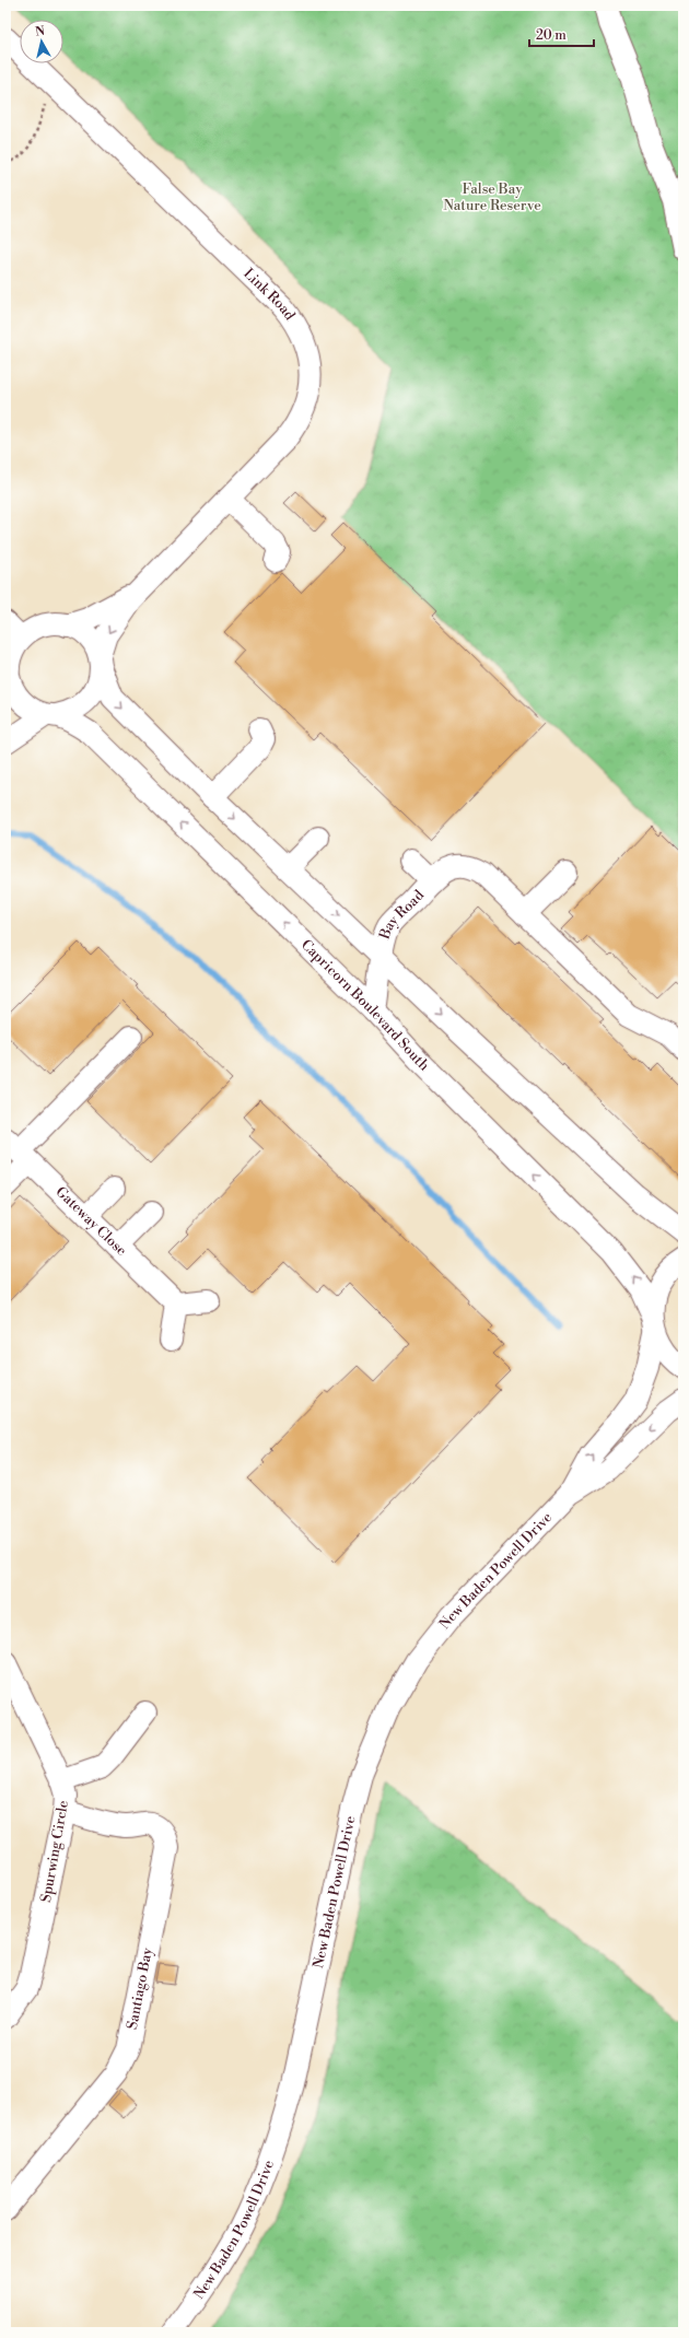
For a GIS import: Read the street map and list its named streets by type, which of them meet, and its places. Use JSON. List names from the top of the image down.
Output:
{
  "streets": {
    "street": [
      "Link Road",
      "Bay Road",
      "Capricorn Boulevard South",
      "Gateway Close",
      "New Baden Powell Drive",
      "Spurwing Circle",
      "Santiago Bay"
    ]
  },
  "crossings": [
    ["Link Road", "Capricorn Boulevard South"],
    ["Bay Road", "Capricorn Boulevard South"],
    ["Capricorn Boulevard South", "New Baden Powell Drive"],
    ["Spurwing Circle", "Santiago Bay"]
  ],
  "parks": ["False Bay Nature Reserve"],
  "scale_bar": "20 m",
  "north": "top"
}
